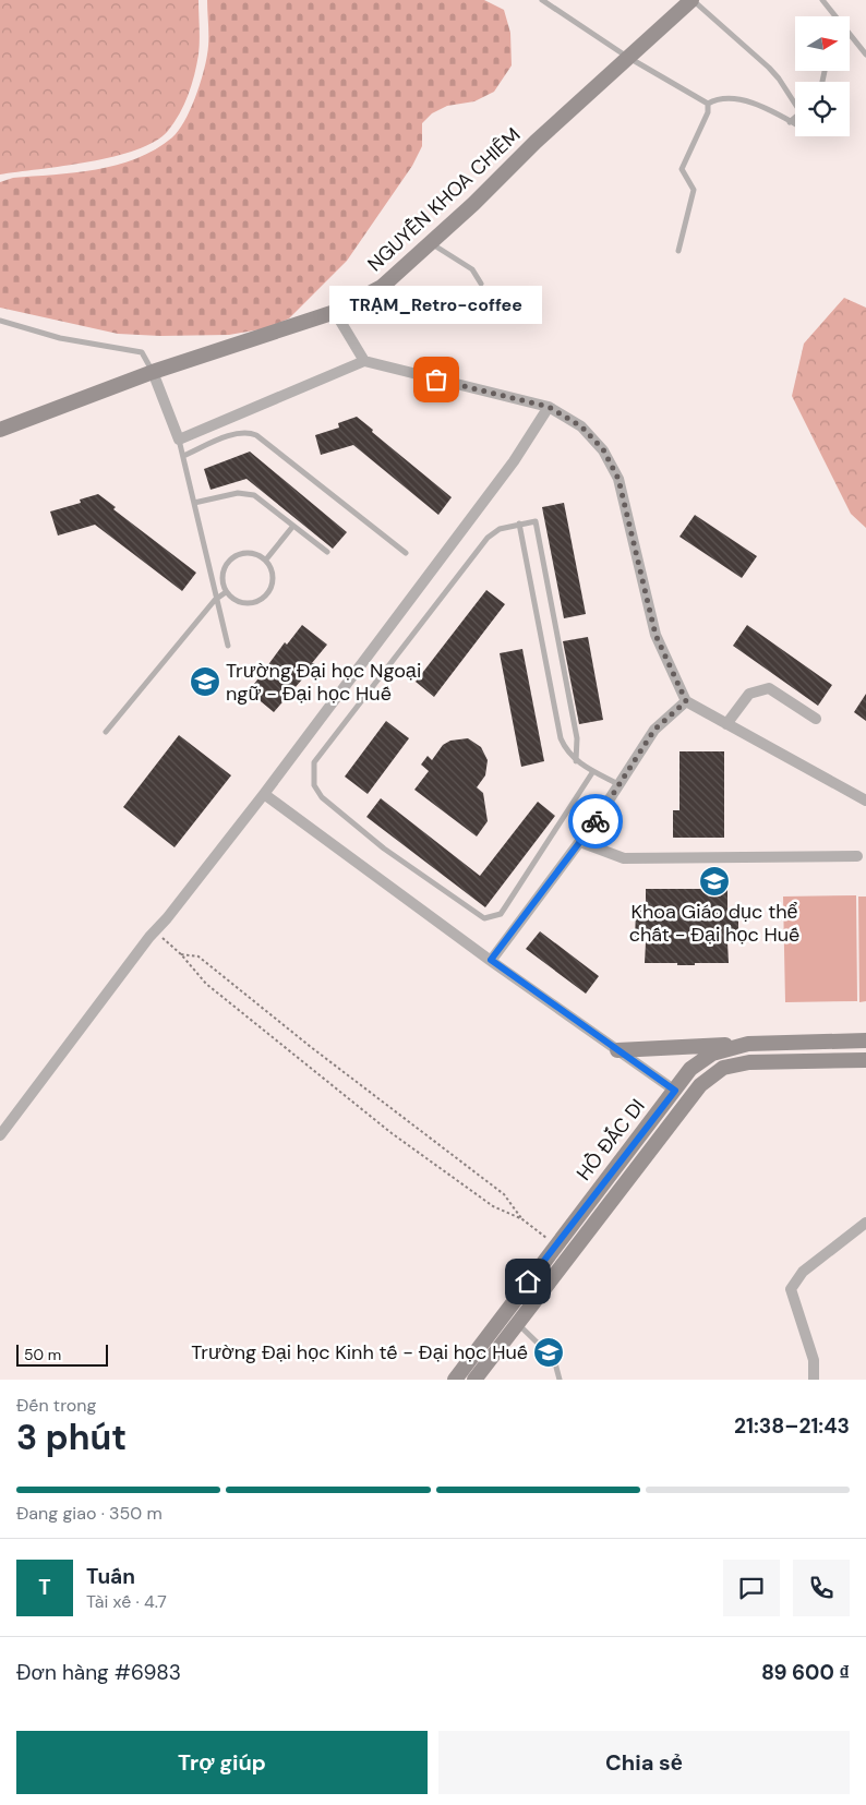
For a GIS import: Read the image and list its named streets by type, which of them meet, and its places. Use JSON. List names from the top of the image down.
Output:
{
  "streets": {
    "street": ["NGUYỄN KHOA CHIÊM", "HỒ ĐẮC DI"]
  },
  "places": {
    "other": ["TRẠM_Retro-coffee"],
    "school or university": ["Trường Đại học Ngoại ngữ - Đại học Huế", "Khoa Giáo dục thể chất - Đại học Huế", "Trường Đại học Kinh tế - Đại học Huế"]
  },
  "scale_bar": "50 m",
  "north": "right",
  "page": {
    "bubble": "TRẠM_Retro-coffee",
    "scale": "50 m",
    "heading": ["3 phút", "Đến trong", "21:38–21:43"],
    "panel": [
      "Tuấn",
      "Tài xế · 4.7",
      "Đơn hàng #6983",
      "89 600 ₫"
    ],
    "bar": "Đang giao · 350 m",
    "round": "T",
    "buttons": ["Trợ giúp", "Chia sẻ"]
  }
}
